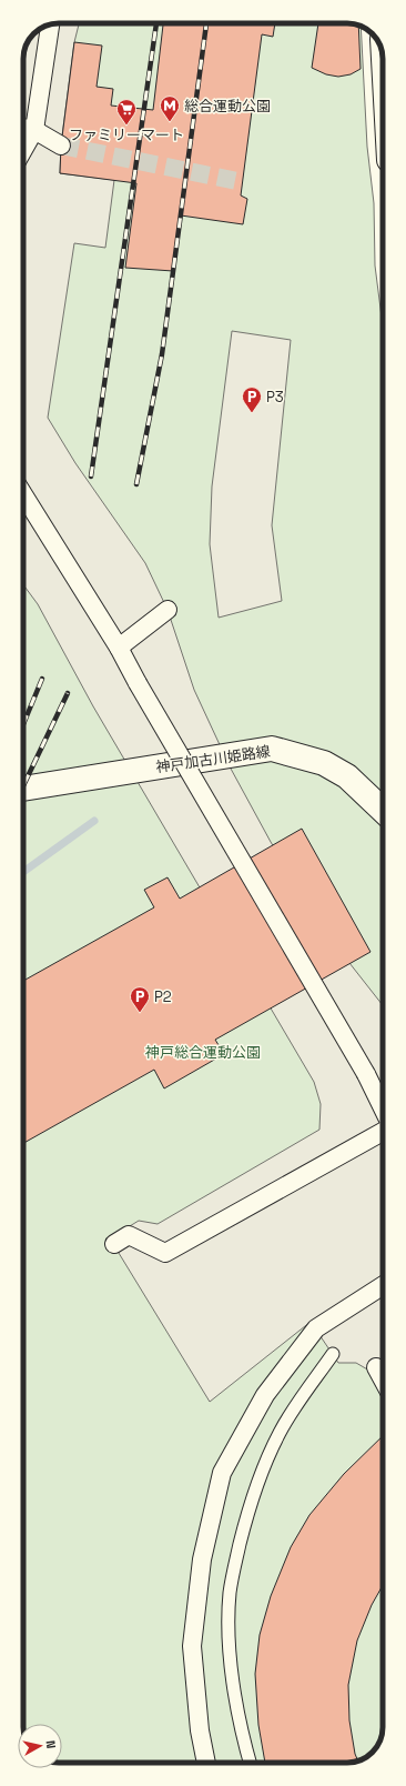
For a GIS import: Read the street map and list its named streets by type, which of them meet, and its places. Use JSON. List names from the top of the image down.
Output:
{
  "streets": {
    "main road": ["神戸加古川姫路線"]
  },
  "parks": ["神戸総合運動公園"],
  "places": {
    "metro station": ["総合運動公園"],
    "supermarket": ["ファミリーマート"],
    "parking": ["P3", "P2"]
  },
  "north": "right"
}
